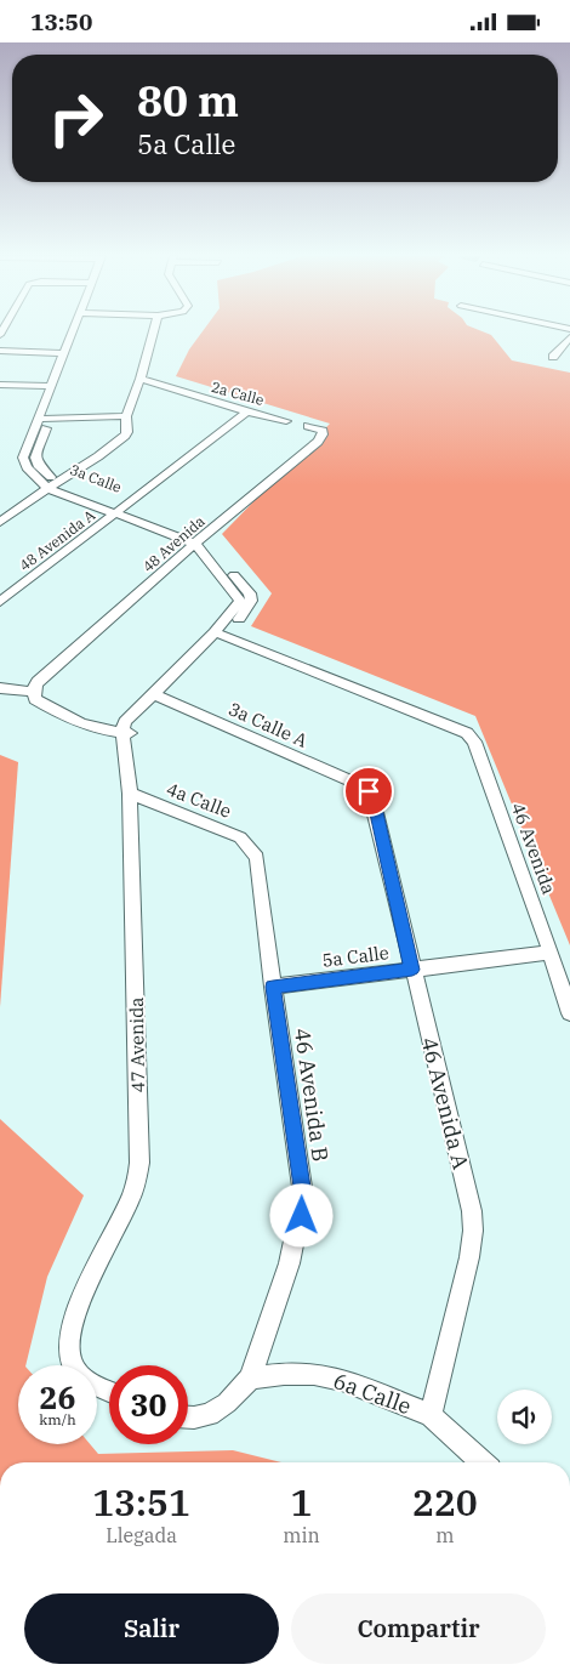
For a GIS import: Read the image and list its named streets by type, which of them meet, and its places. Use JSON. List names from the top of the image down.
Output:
{
  "streets": {
    "street": [
      "2a Calle",
      "3a Calle",
      "48 Avenida A",
      "48 Avenida",
      "3a Calle A",
      "4a Calle",
      "46 Avenida",
      "5a Calle",
      "47 Avenida",
      "46 Avenida B",
      "46 Avenida A",
      "6a Calle"
    ]
  },
  "crossings": [
    ["2a Calle", "48 Avenida A"],
    ["3a Calle", "48 Avenida A"],
    ["3a Calle", "48 Avenida"],
    ["3a Calle A", "46 Avenida A"],
    ["4a Calle", "47 Avenida"],
    ["4a Calle", "46 Avenida B"],
    ["46 Avenida", "5a Calle"],
    ["5a Calle", "46 Avenida B"],
    ["5a Calle", "46 Avenida A"],
    ["46 Avenida B", "6a Calle"],
    ["46 Avenida A", "6a Calle"]
  ],
  "page": {
    "status": "13:50",
    "turn": ["80 m", "5a Calle"],
    "speed": "26 km/h",
    "limit": "30",
    "eta": [
      "13:51",
      "Llegada",
      "1",
      "min",
      "220",
      "m"
    ],
    "buttons": ["Salir", "Compartir"]
  }
}
